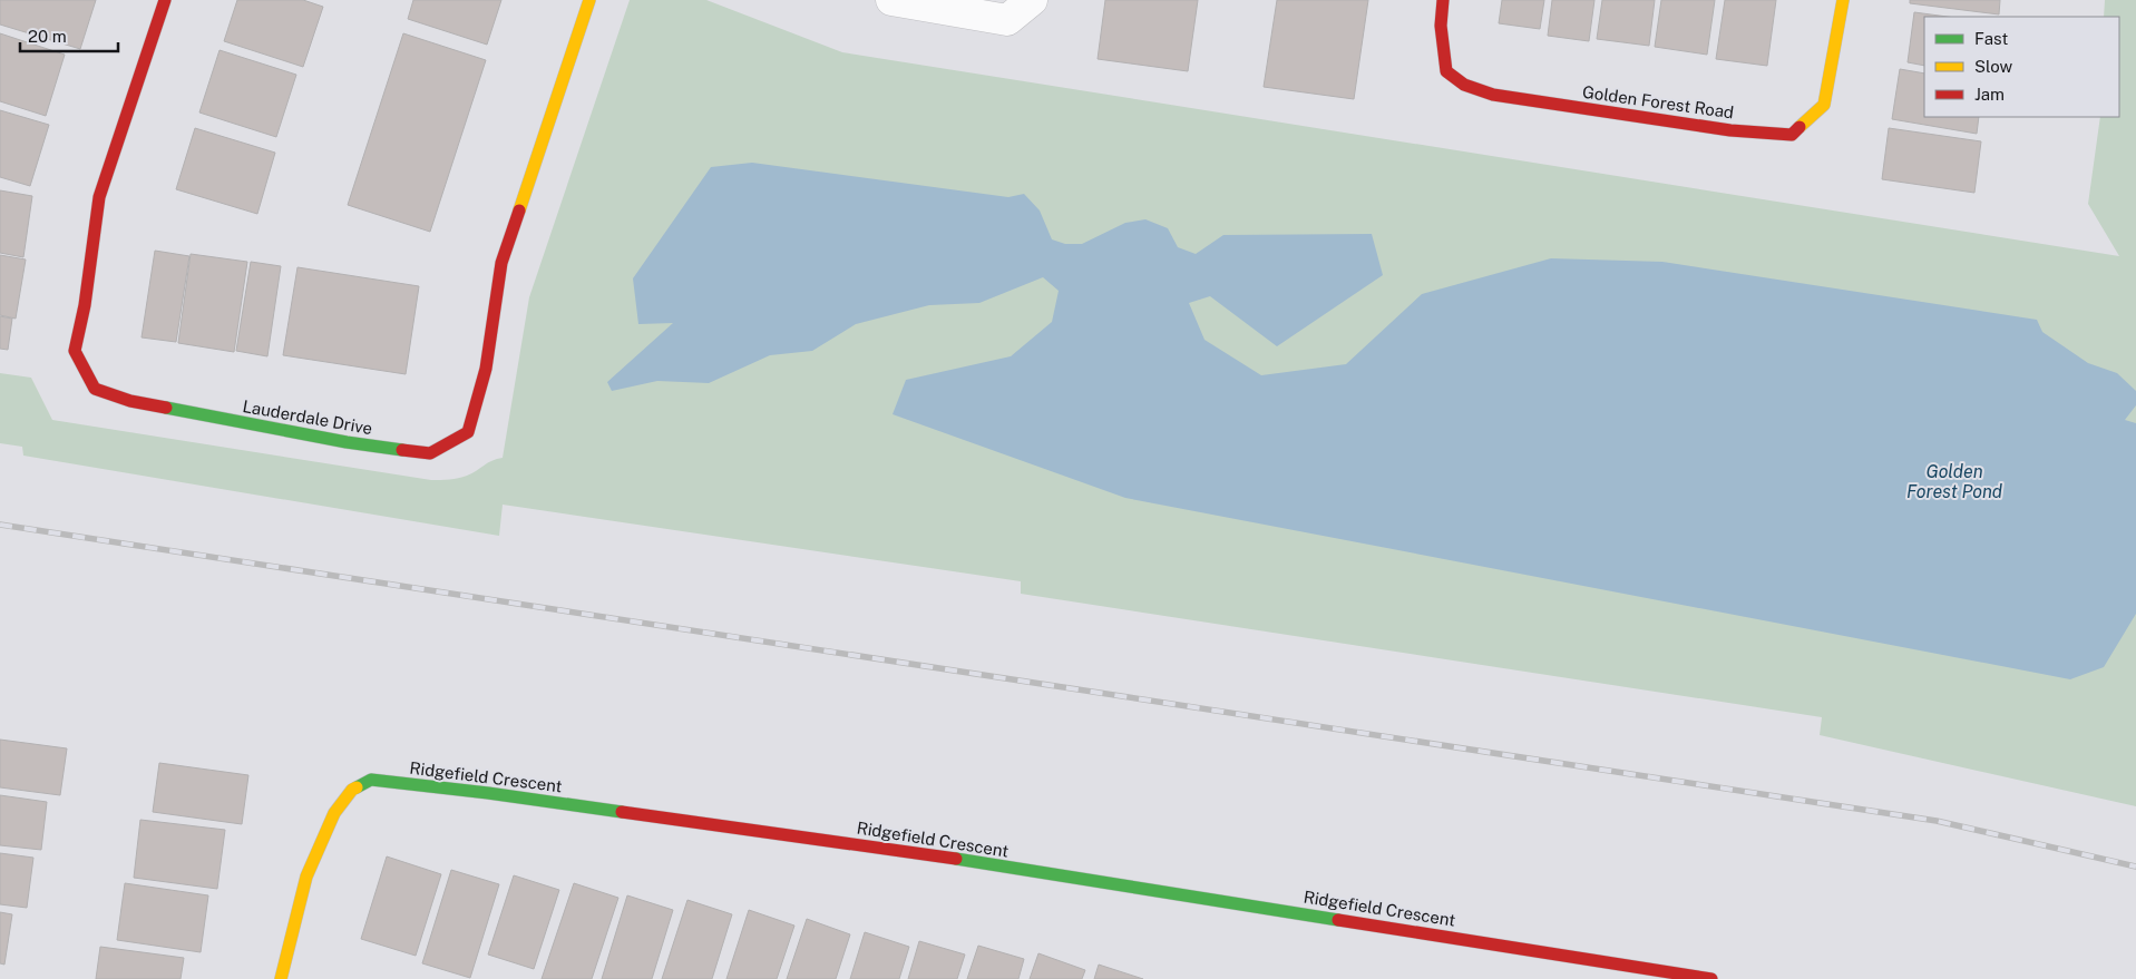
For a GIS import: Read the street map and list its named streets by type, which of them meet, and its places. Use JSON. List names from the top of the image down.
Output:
{
  "streets": {
    "street": ["Golden Forest Road", "Lauderdale Drive", "Ridgefield Crescent"]
  },
  "water": ["Golden Forest Pond"],
  "legend": ["Fast", "Slow", "Jam"],
  "scale_bar": "20 m"
}
